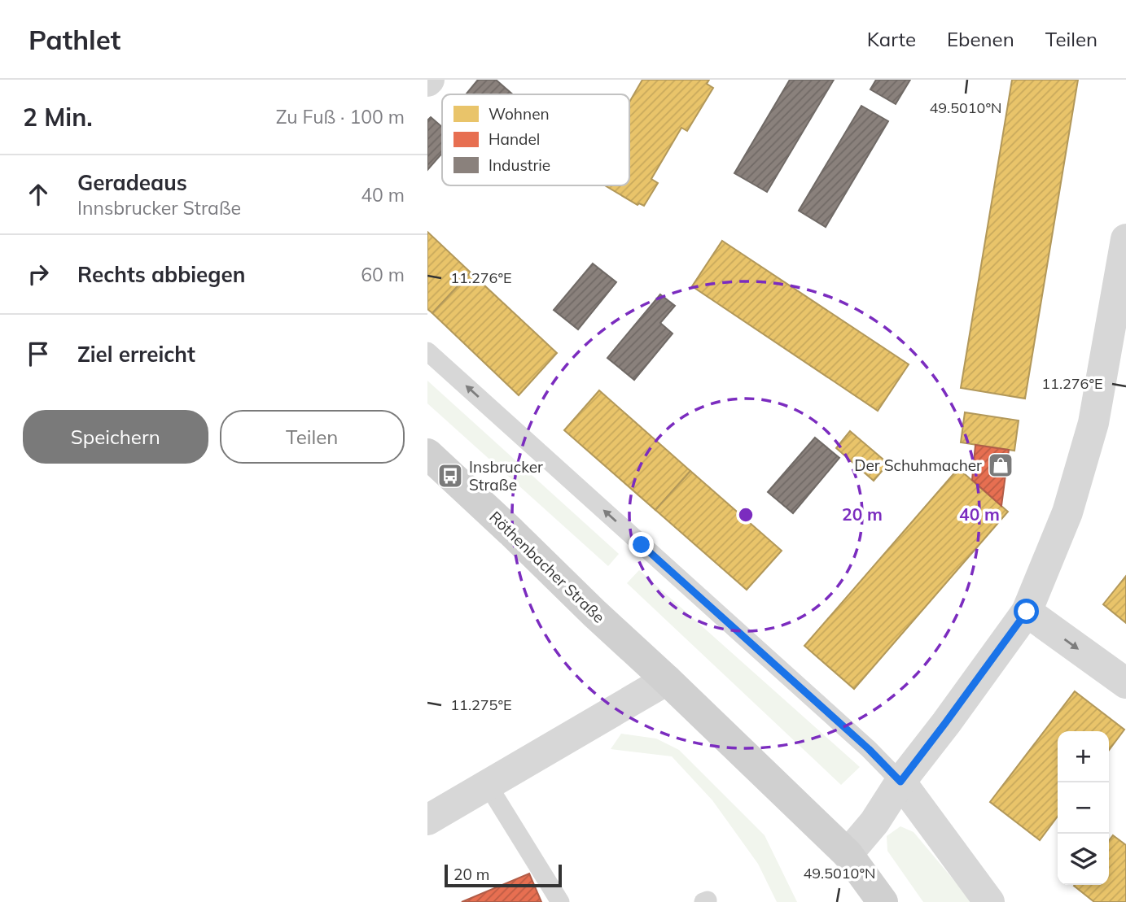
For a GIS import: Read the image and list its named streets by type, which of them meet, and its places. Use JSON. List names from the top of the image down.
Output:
{
  "streets": {
    "main road": ["Röthenbacher Straße"]
  },
  "places": {
    "shop": ["Der Schuhmacher"],
    "bus stop": ["Insbrucker Straße"]
  },
  "legend": ["Wohnen", "Handel", "Industrie"],
  "scale_bar": "20 m",
  "page": {
    "header": "Pathlet",
    "nav": ["Karte", "Ebenen", "Teilen"],
    "heading": ["2 Min.", "Zu Fuß · 100 m"],
    "list": [
      ["Geradeaus", "Innsbrucker Straße", "40 m"],
      ["Rechts abbiegen", "60 m"],
      "Ziel erreicht"
    ],
    "buttons": ["Speichern", "Teilen"],
    "map_buttons": ["+", "−"],
    "scale": "20 m"
  },
  "coordinates": ["49.5010°N", "11.276°E", "11.275°E"],
  "rings": ["20 m", "40 m"]
}
